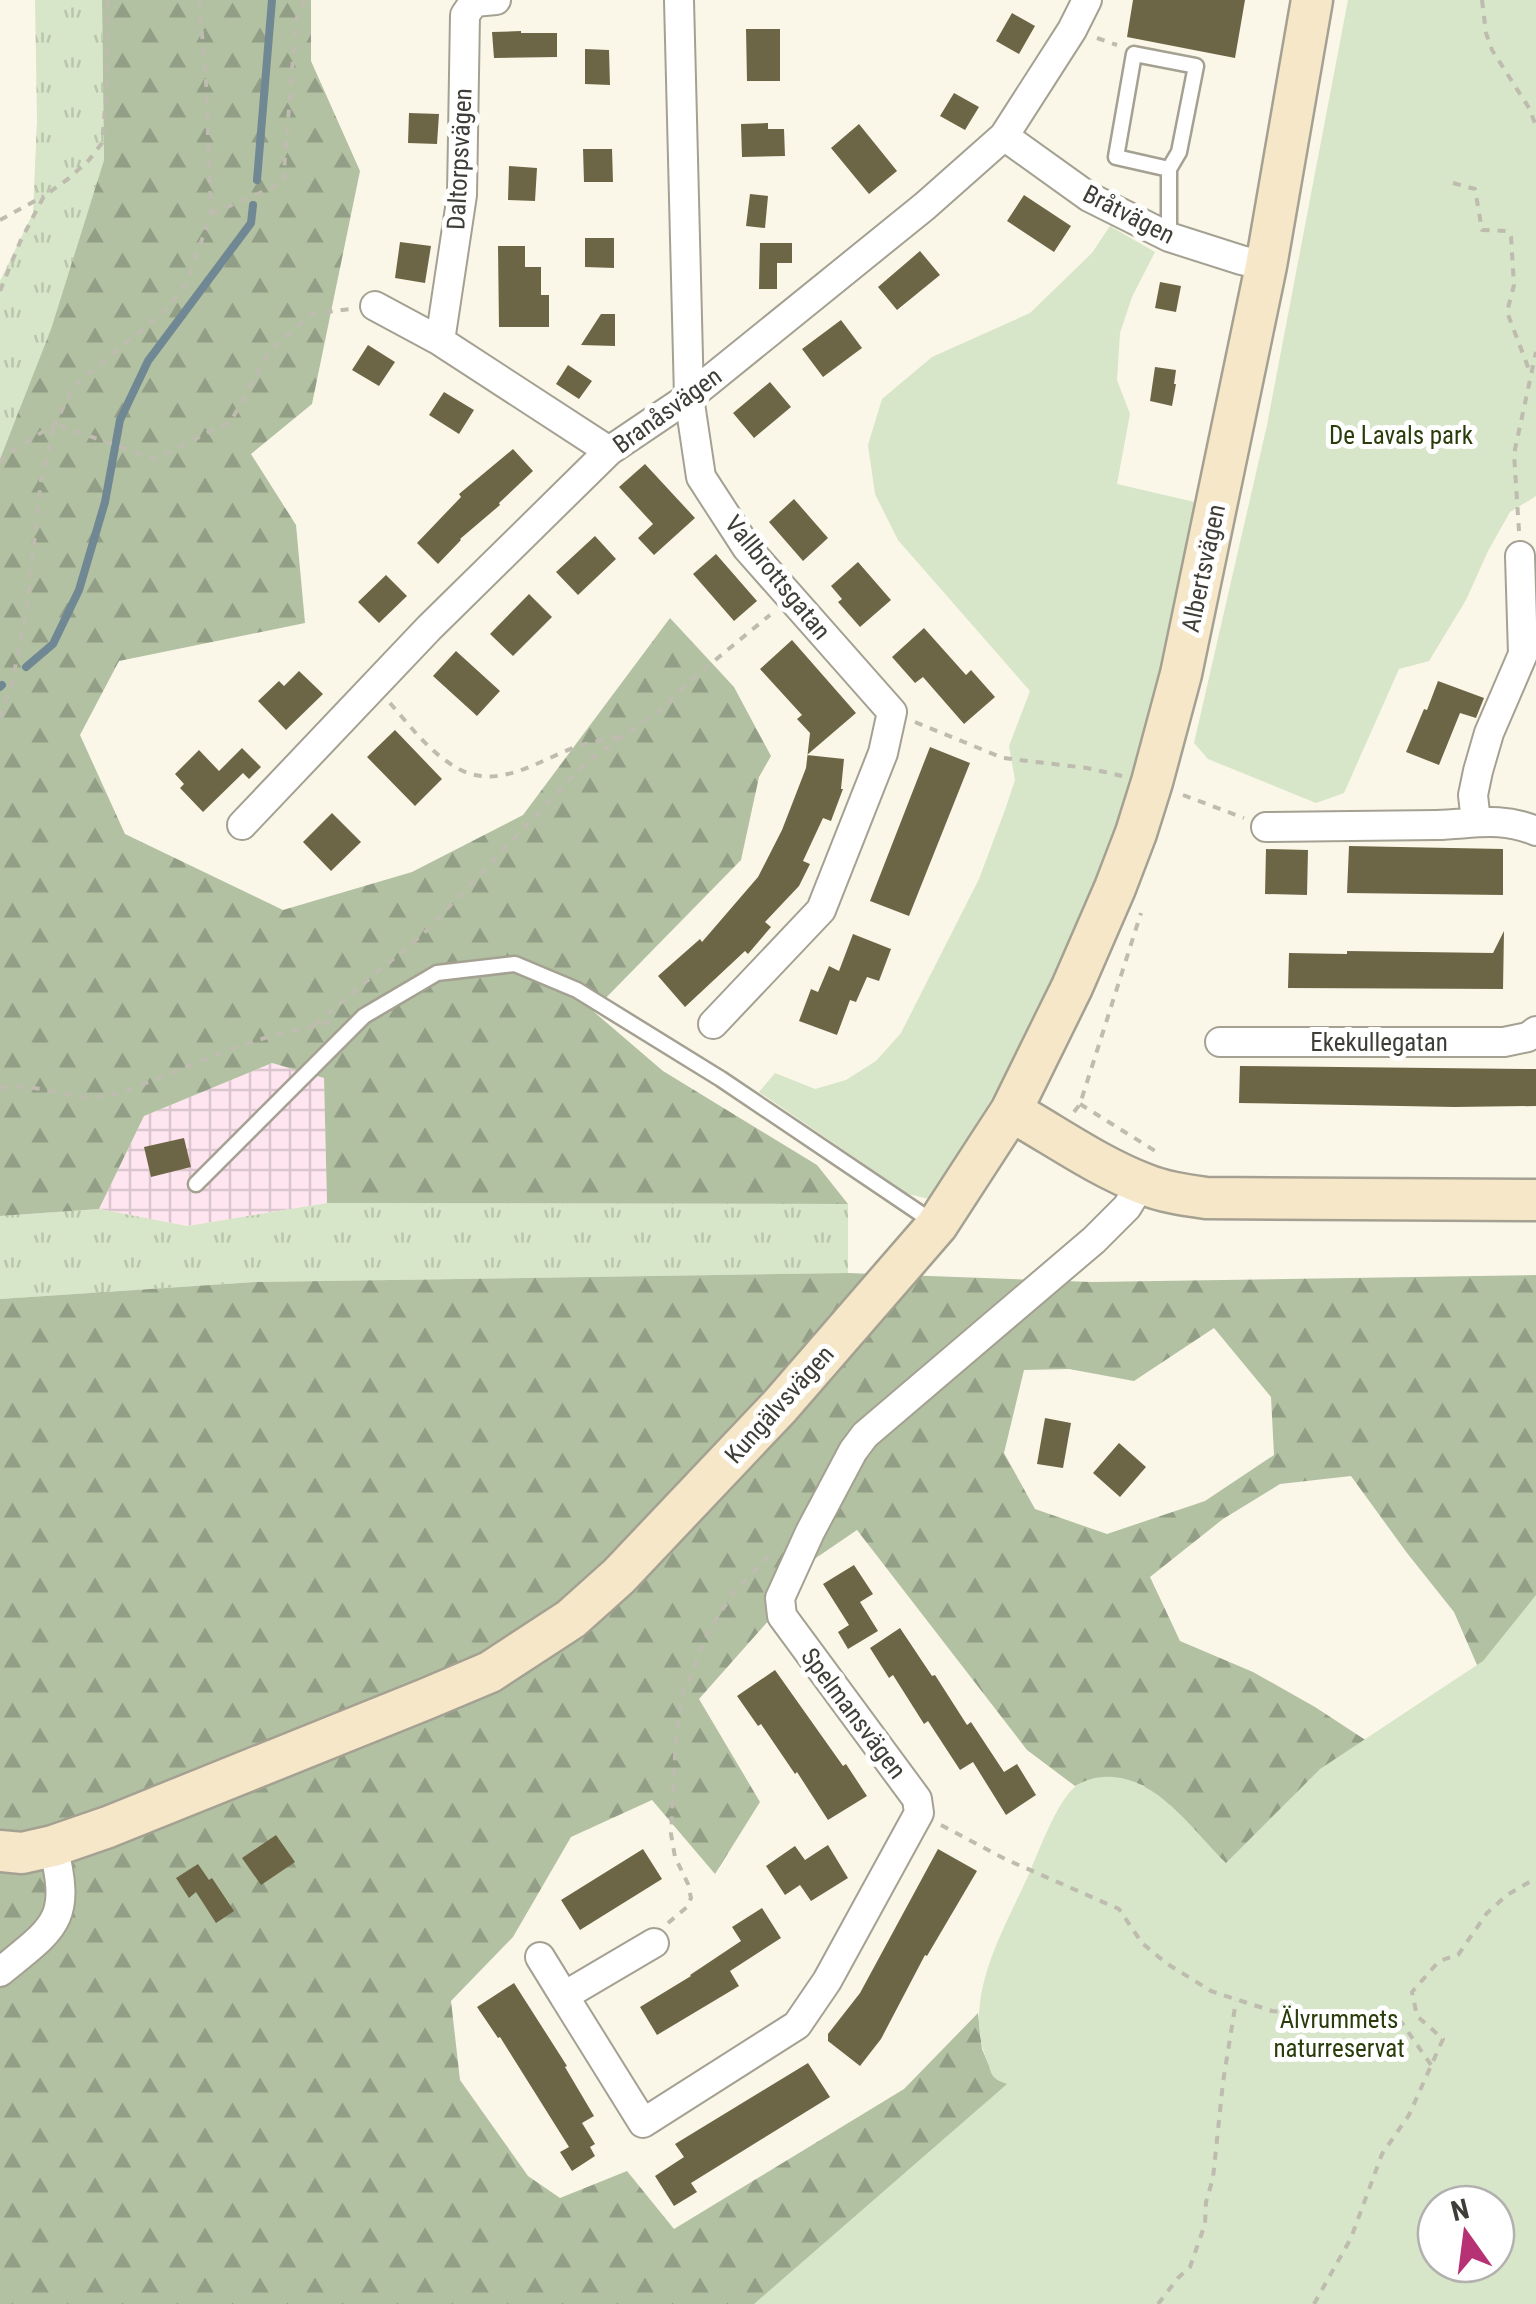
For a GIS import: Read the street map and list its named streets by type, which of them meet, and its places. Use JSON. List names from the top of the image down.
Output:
{
  "streets": {
    "street": [
      "Daltorpsvägen",
      "Bråtvägen",
      "Branåsvägen",
      "Albertsvägen",
      "Vallbrottsgatan",
      "Ekekullegatan",
      "Kungälvsvägen",
      "Spelmansvägen"
    ]
  },
  "crossings": [
    ["Bråtvägen", "Branåsvägen"],
    ["Bråtvägen", "Albertsvägen"],
    ["Branåsvägen", "Vallbrottsgatan"],
    ["Albertsvägen", "Kungälvsvägen"]
  ],
  "parks": ["De Lavals park", "Älvrummets naturreservat"],
  "north": "top"
}
